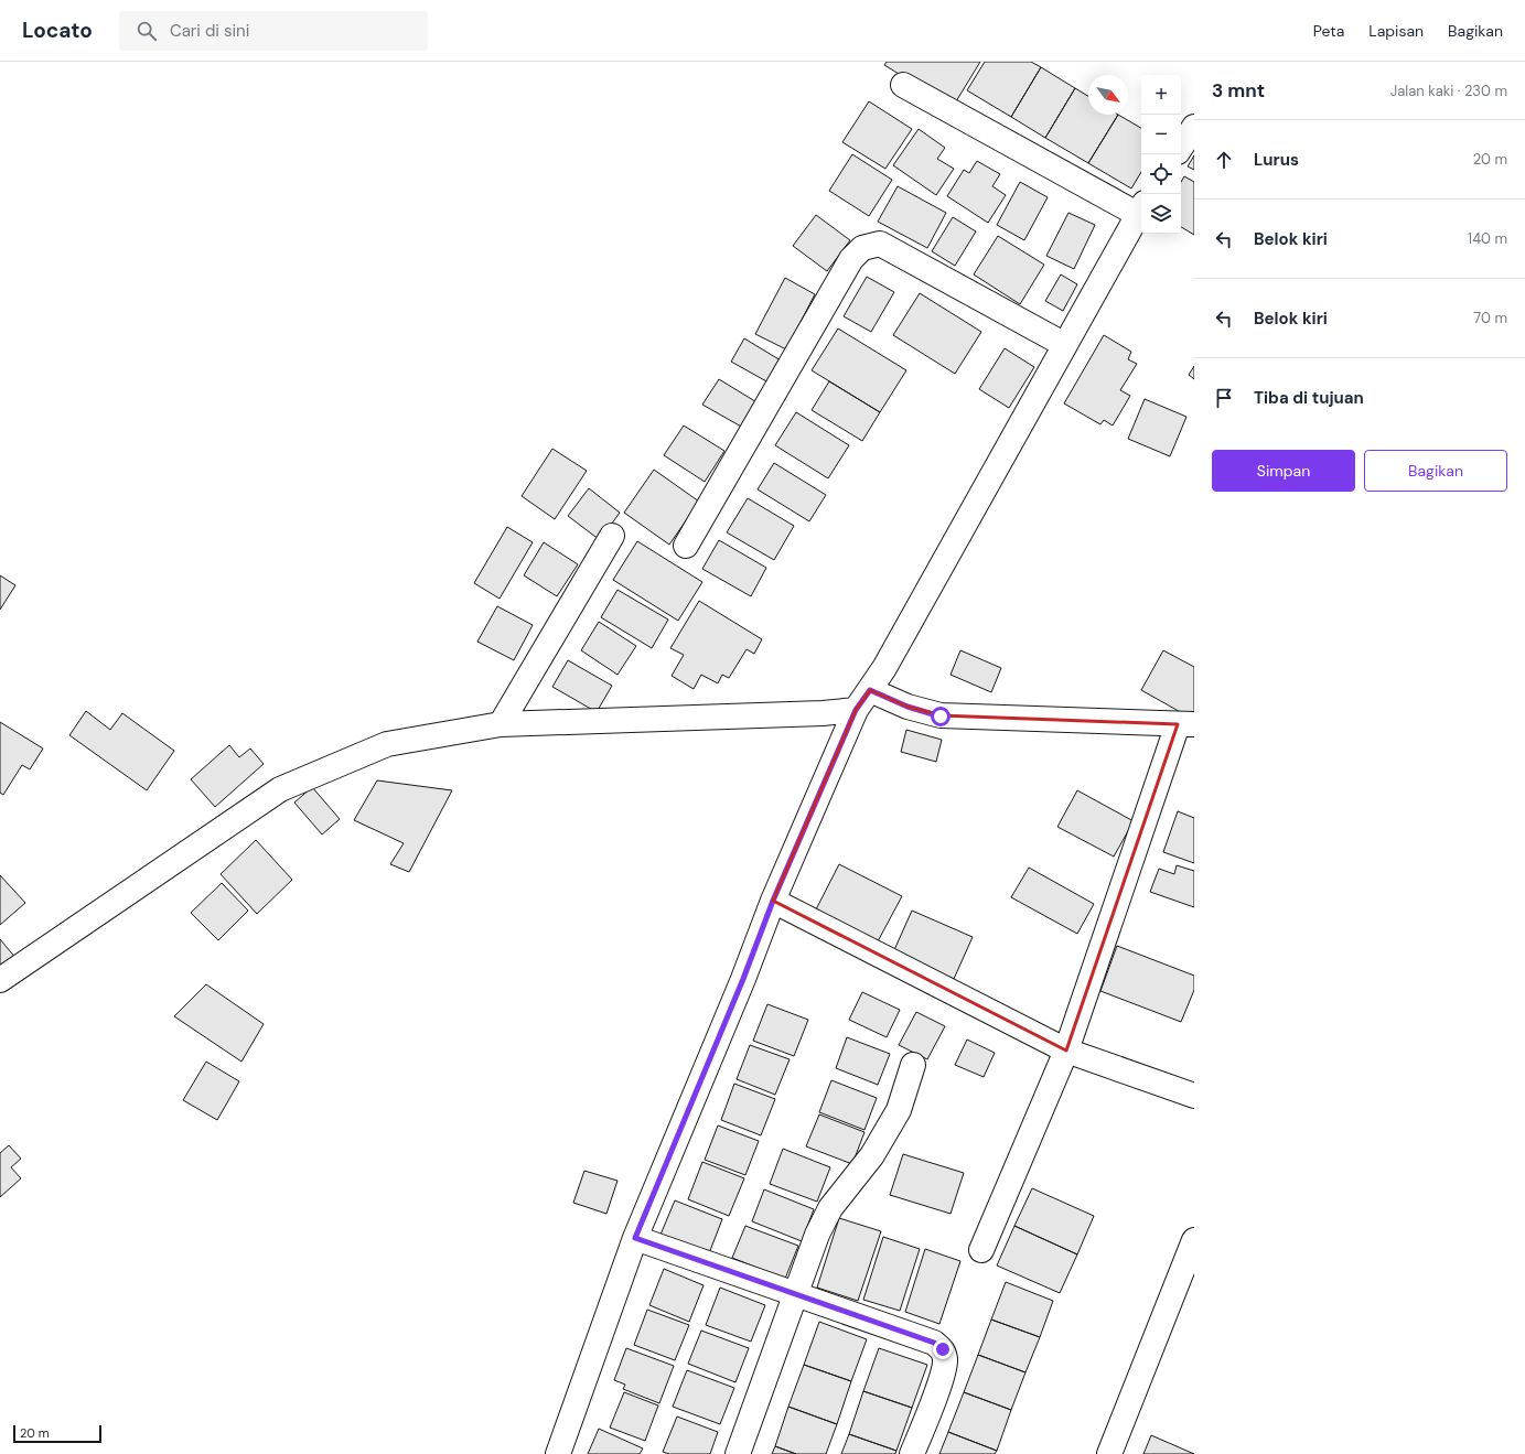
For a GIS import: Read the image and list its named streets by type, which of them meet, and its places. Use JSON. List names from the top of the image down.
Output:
{
  "scale_bar": "20 m",
  "north": "bottom right",
  "page": {
    "header": "Locato",
    "search": "Cari di sini",
    "nav": ["Peta", "Lapisan", "Bagikan"],
    "heading": ["3 mnt", "Jalan kaki · 230 m"],
    "map_buttons": ["+", "−"],
    "list": [
      ["Lurus", "20 m"],
      ["Belok kiri", "140 m"],
      ["Belok kiri", "70 m"],
      "Tiba di tujuan"
    ],
    "buttons": ["Simpan", "Bagikan"],
    "scale": "20 m"
  }
}
